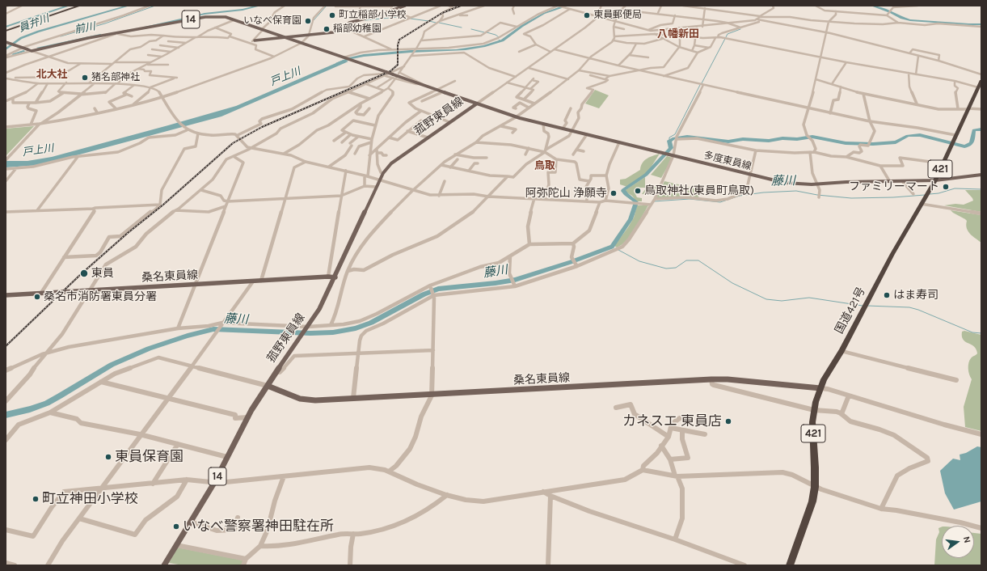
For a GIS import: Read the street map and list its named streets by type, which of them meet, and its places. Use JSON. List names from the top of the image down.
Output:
{
  "streets": {
    "highway": ["421", "国道421号"],
    "main road": [
      "14",
      "菰野東員線",
      "多度東員線",
      "桑名東員線"
    ]
  },
  "crossings": [
    ["菰野東員線", "多度東員線"],
    ["菰野東員線", "桑名東員線"],
    ["多度東員線", "国道421号"],
    ["桑名東員線", "国道421号"]
  ],
  "districts": ["八幡新田", "北大社", "鳥取"],
  "water": [
    "員弁川",
    "前川",
    "戸上川",
    "藤川"
  ],
  "places": [
    "町立稲部小学校",
    "東員郵便局",
    "いなべ保育園",
    "稲部幼稚園",
    "猪名部神社",
    "ファミリーマート",
    "鳥取神社(東員町鳥取)",
    "阿弥陀山 浄願寺",
    "東員",
    "はま寿司",
    "桑名市消防署東員分署",
    "カネスエ 東員店",
    "東員保育園",
    "町立神田小学校",
    "いなべ警察署神田駐在所"
  ],
  "north": "right"
}
